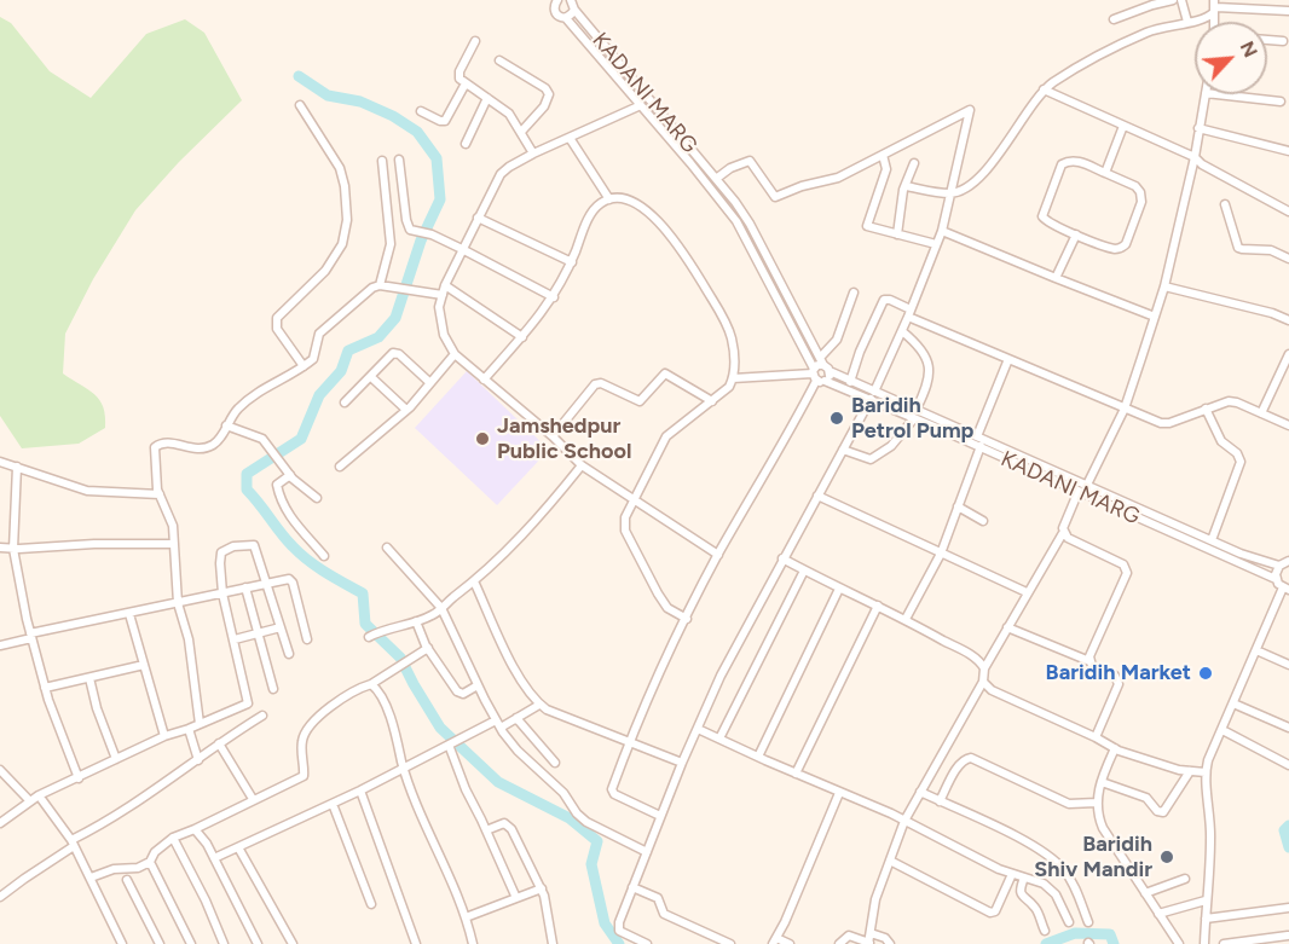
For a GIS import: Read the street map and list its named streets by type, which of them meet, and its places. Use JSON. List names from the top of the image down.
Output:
{
  "streets": {
    "street": ["KADANI MARG"]
  },
  "places": [
    "Baridih Petrol Pump",
    "Jamshedpur Public School",
    "Baridih Market",
    "Baridih Shiv Mandir"
  ],
  "north": "top right"
}
